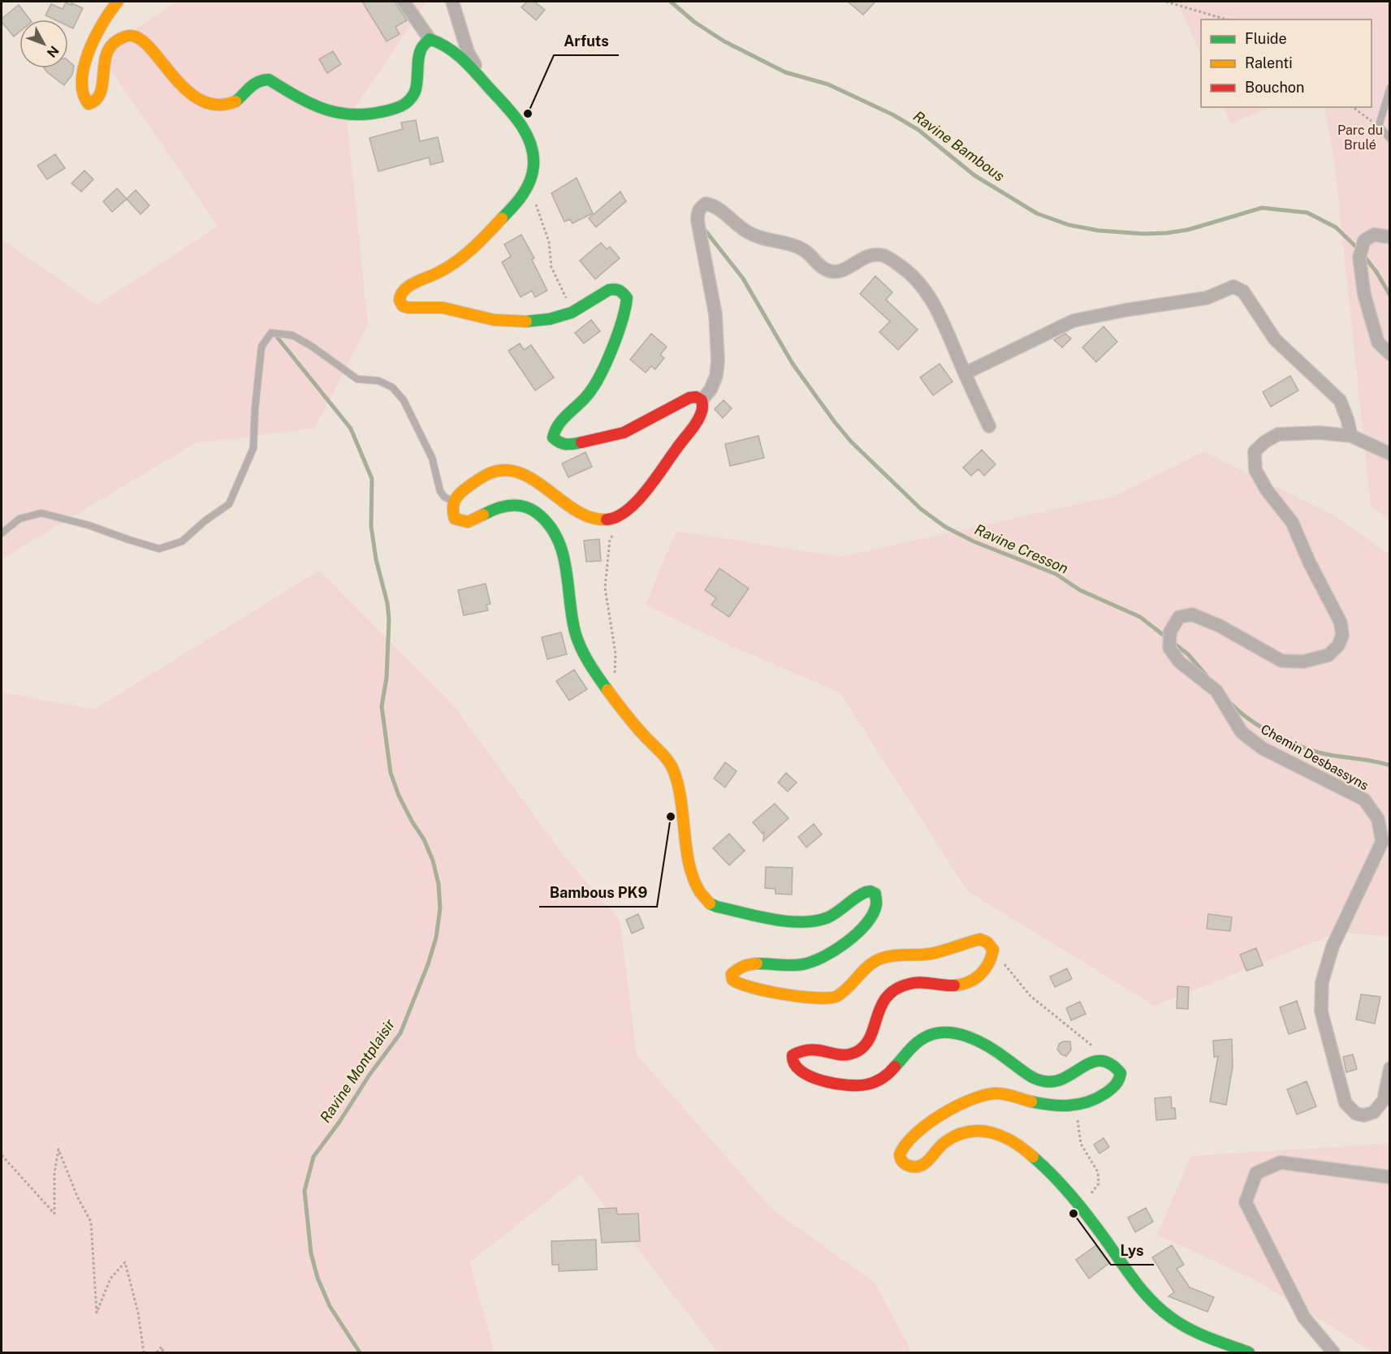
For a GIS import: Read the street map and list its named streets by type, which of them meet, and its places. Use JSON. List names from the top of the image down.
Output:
{
  "streets": {
    "street": ["Chemin Desbassyns"]
  },
  "water": ["Ravine Bambous", "Ravine Cresson", "Ravine Montplaisir"],
  "parks": ["Parc du Brulé"],
  "places": ["Arfuts", "Bambous PK9", "Lys"],
  "legend": ["Fluide", "Ralenti", "Bouchon"],
  "north": "bottom right"
}
